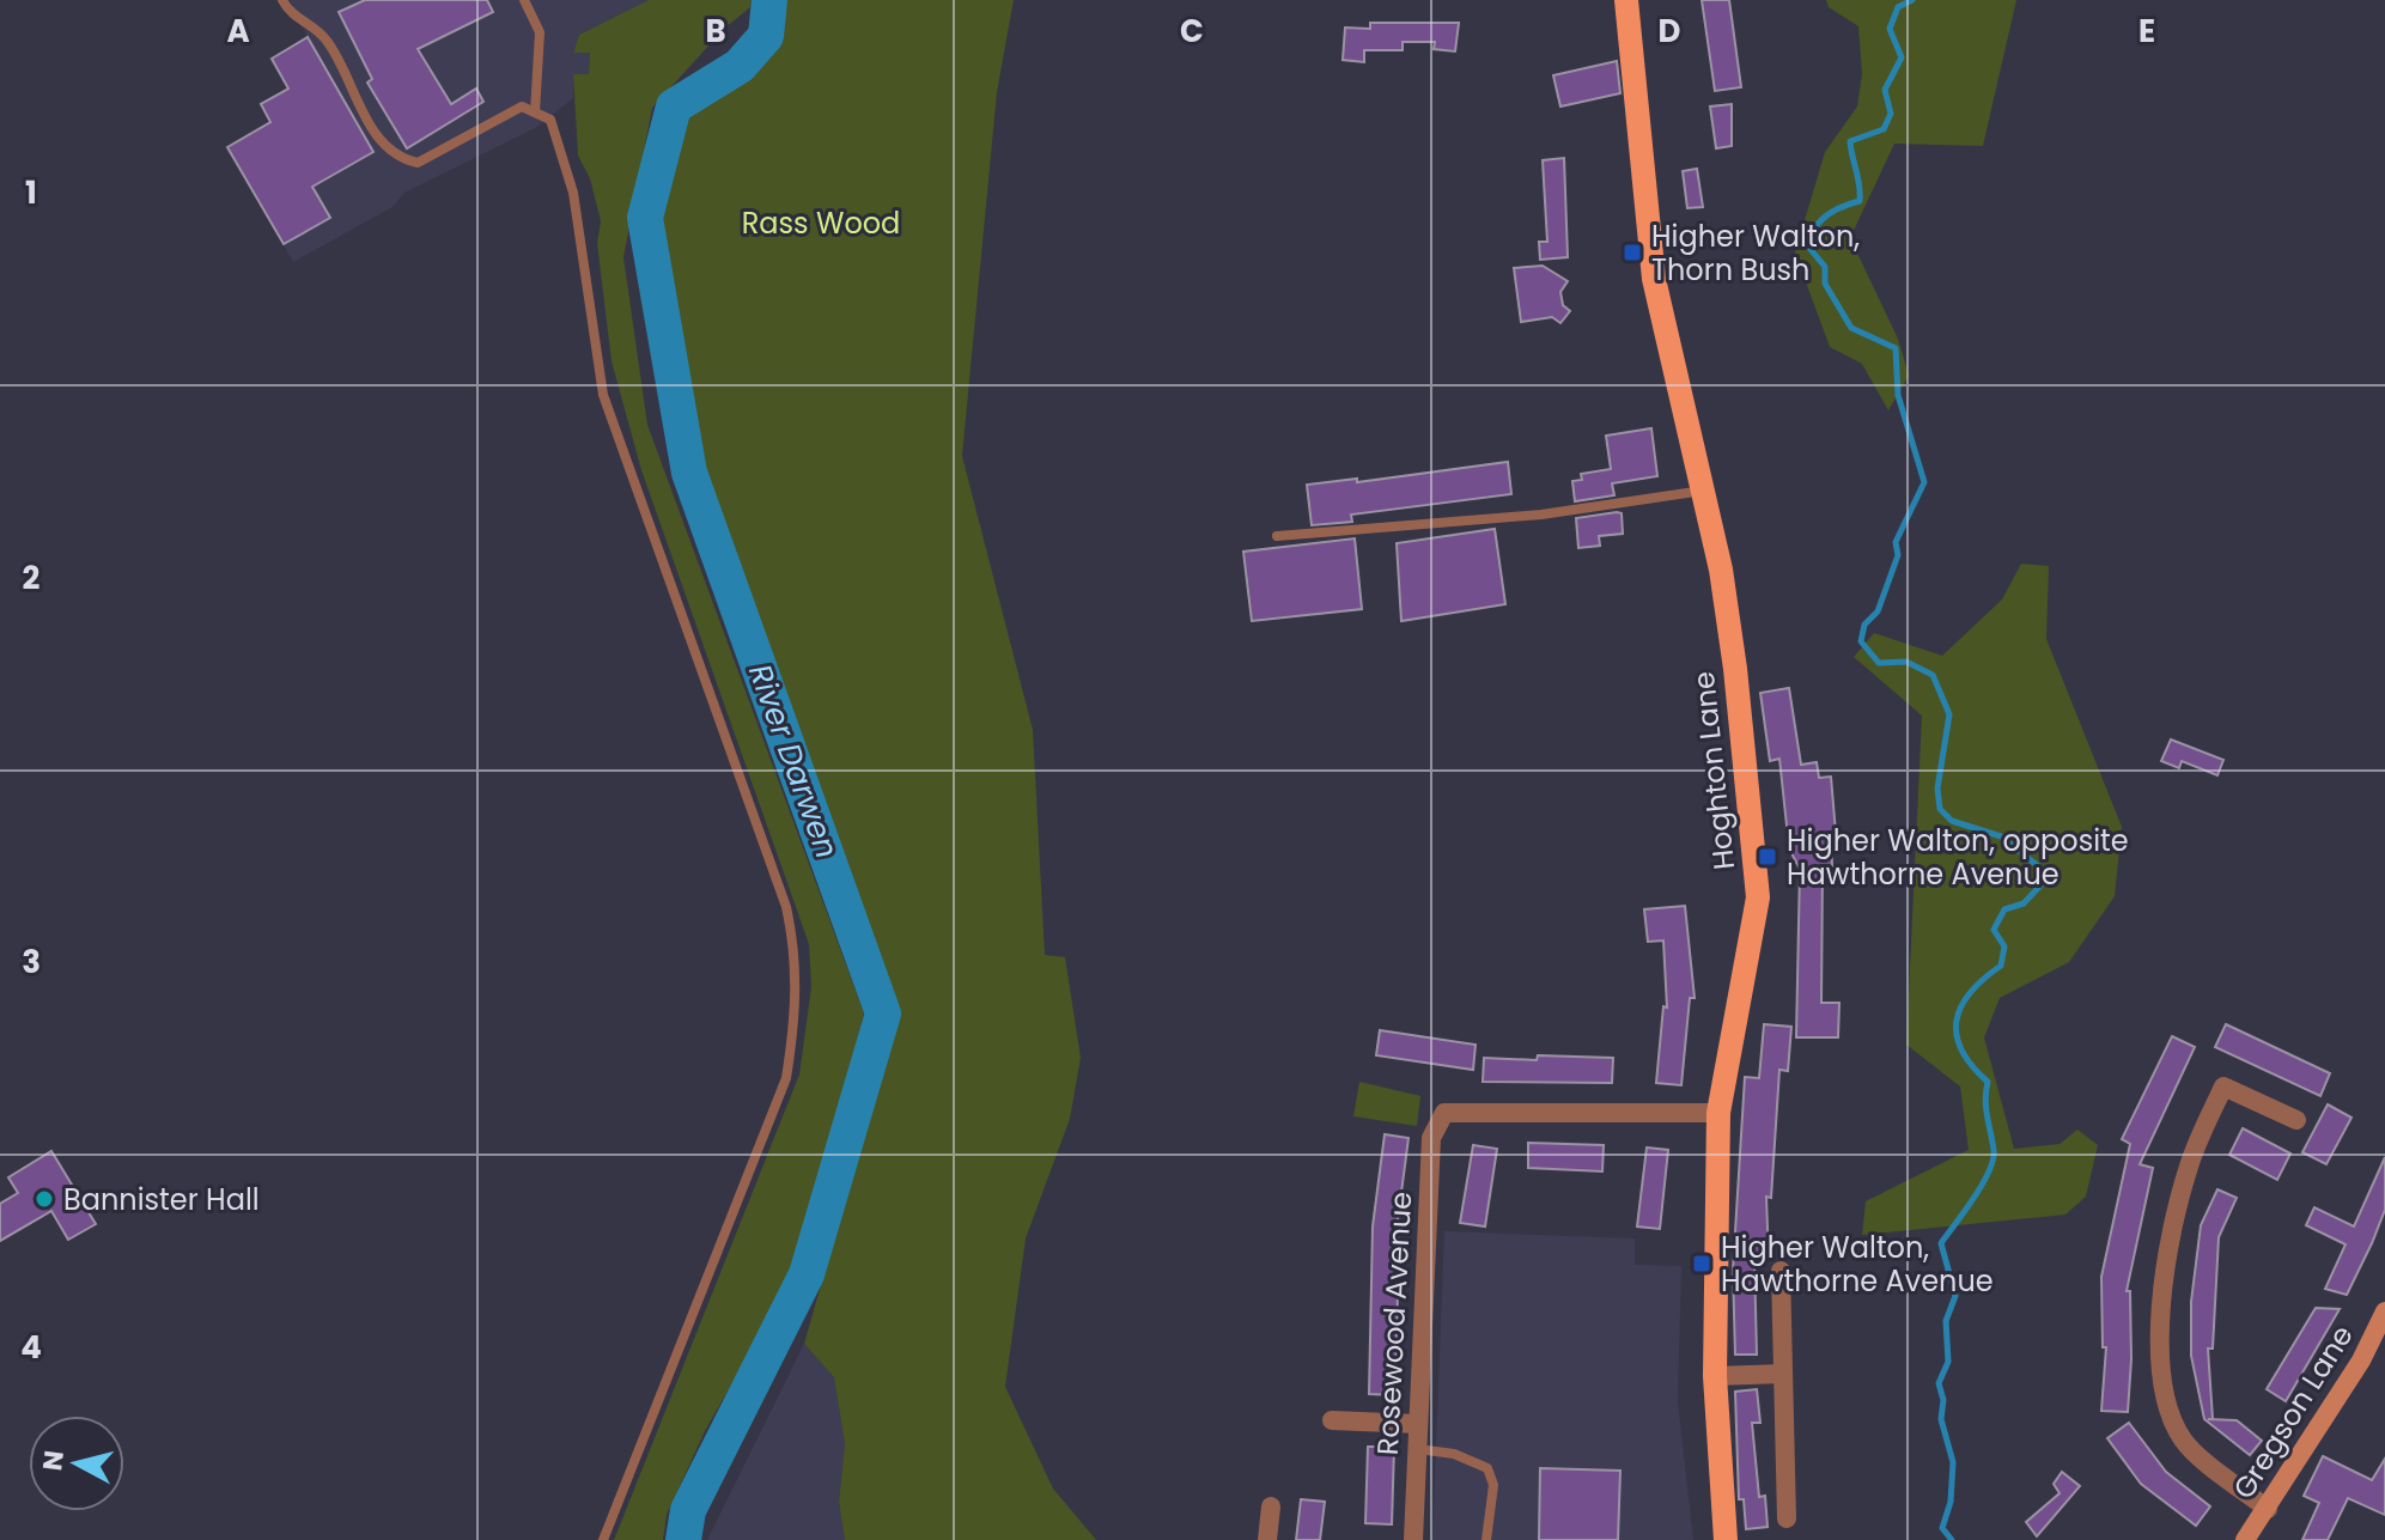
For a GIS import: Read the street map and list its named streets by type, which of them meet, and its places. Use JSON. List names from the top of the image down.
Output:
{
  "streets": {
    "main road": ["Hoghton Lane"],
    "street": ["Rosewood Avenue", "Gregson Lane"]
  },
  "crossings": [
    ["Hoghton Lane", "Rosewood Avenue"]
  ],
  "water": ["River Darwen"],
  "parks": ["Rass Wood"],
  "places": {
    "transit": ["Higher Walton, Thorn Bush", "Higher Walton, opposite Hawthorne Avenue", "Higher Walton, Hawthorne Avenue"],
    "other": ["Bannister Hall"]
  },
  "north": "left",
  "grid": {
    "columns": [
      "A",
      "B",
      "C",
      "D",
      "E"
    ],
    "rows": [
      "1",
      "2",
      "3",
      "4"
    ]
  }
}
